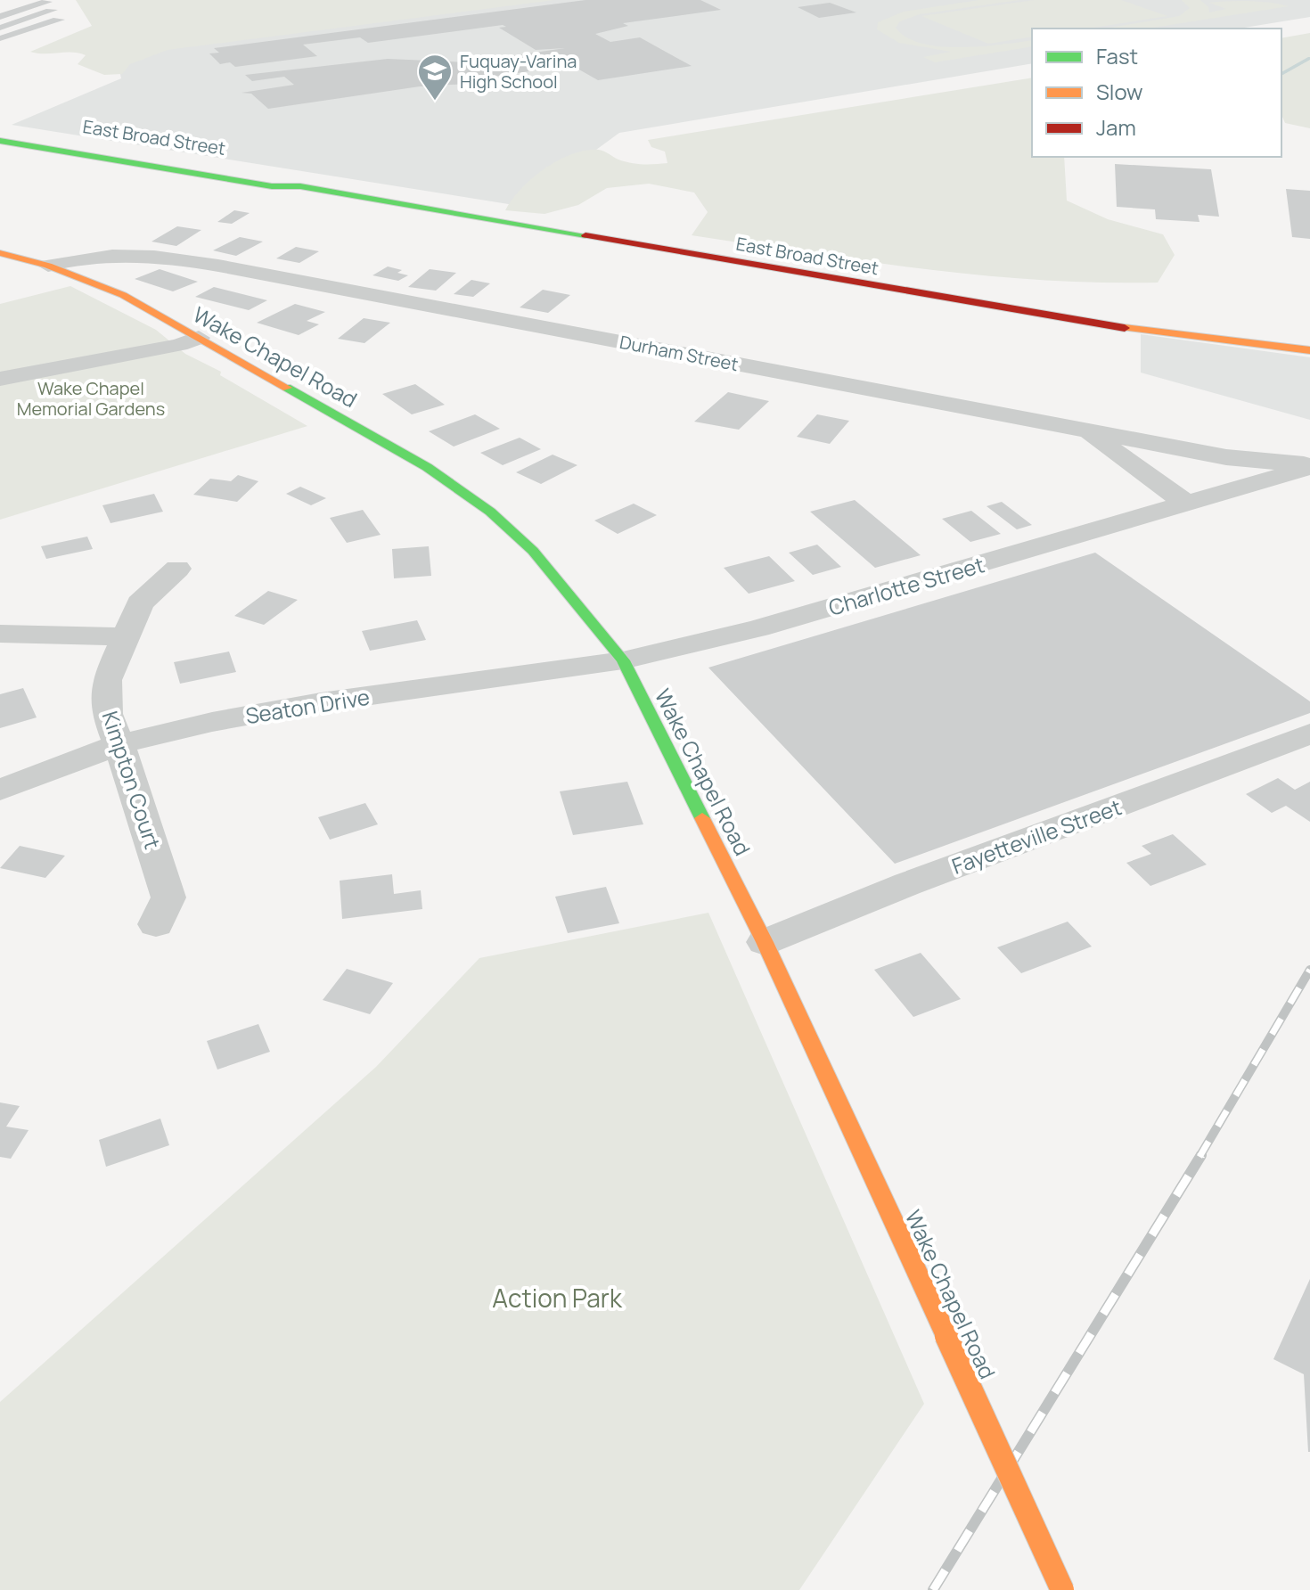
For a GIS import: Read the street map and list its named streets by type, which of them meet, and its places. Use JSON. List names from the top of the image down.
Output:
{
  "streets": {
    "main road": ["East Broad Street", "Wake Chapel Road"],
    "street": [
      "Durham Street",
      "Charlotte Street",
      "Seaton Drive",
      "Kimpton Court",
      "Fayetteville Street"
    ]
  },
  "crossings": [
    ["Durham Street", "Wake Chapel Road"],
    ["Durham Street", "Charlotte Street"],
    ["Wake Chapel Road", "Charlotte Street"],
    ["Wake Chapel Road", "Seaton Drive"],
    ["Wake Chapel Road", "Fayetteville Street"],
    ["Charlotte Street", "Seaton Drive"],
    ["Seaton Drive", "Kimpton Court"]
  ],
  "parks": ["Wake Chapel Memorial Gardens", "Action Park"],
  "places": {
    "school or university": ["Fuquay-Varina High School"]
  },
  "legend": ["Fast", "Slow", "Jam"]
}
